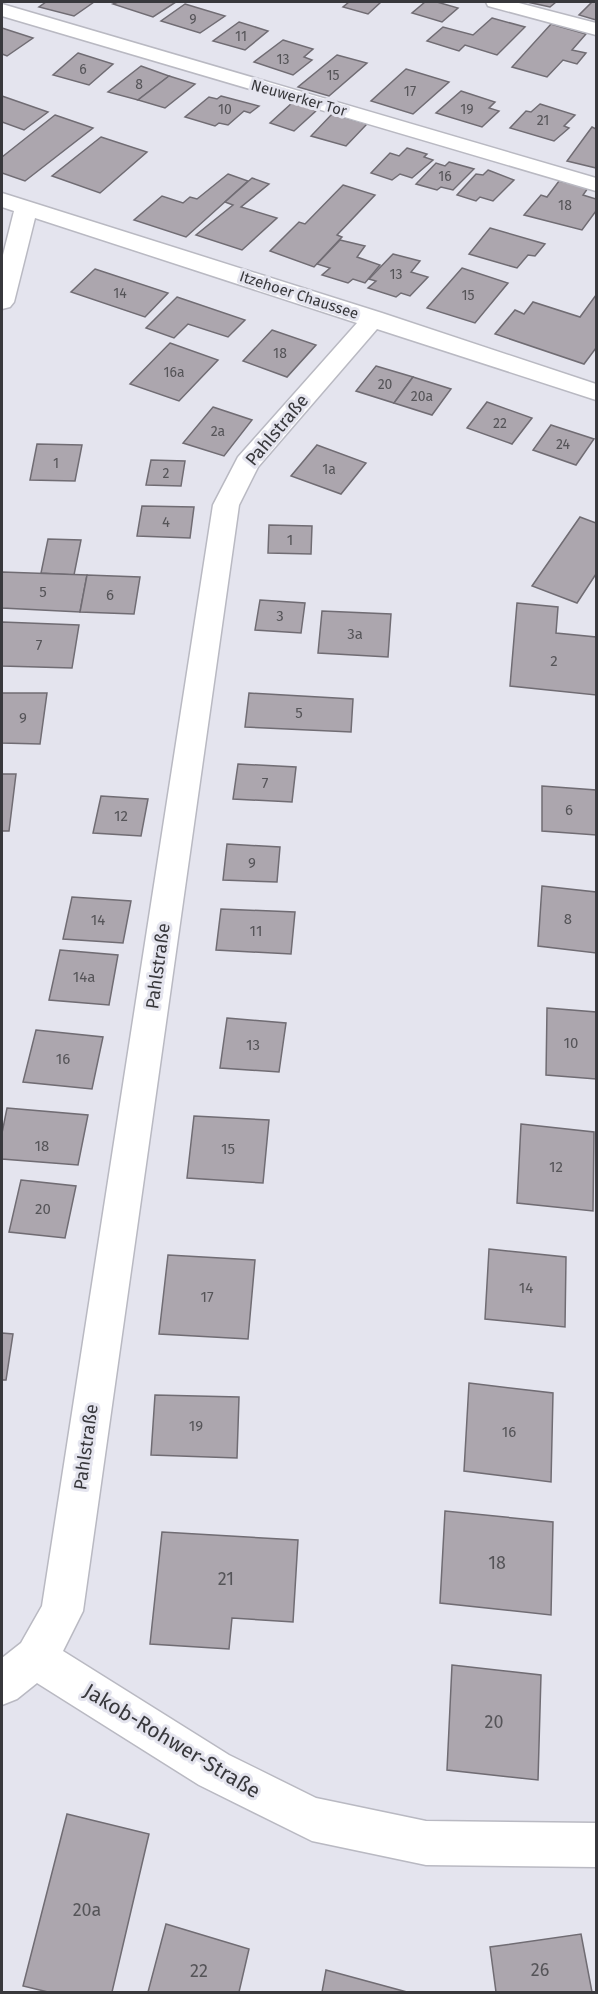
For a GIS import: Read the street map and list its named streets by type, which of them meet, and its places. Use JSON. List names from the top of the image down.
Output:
{
  "streets": {
    "street": [
      "Neuwerker Tor",
      "Itzehoer Chaussee",
      "Pahlstraße",
      "Jakob-Rohwer-Straße"
    ]
  },
  "crossings": [
    ["Itzehoer Chaussee", "Pahlstraße"],
    ["Pahlstraße", "Jakob-Rohwer-Straße"]
  ],
  "house_numbers": [
    "9",
    "11",
    "13",
    "6",
    "15",
    "8",
    "17",
    "10",
    "19",
    "21",
    "16",
    "18",
    "13",
    "14",
    "15",
    "18",
    "16a",
    "20",
    "20a",
    "22",
    "2a",
    "24",
    "1",
    "1a",
    "2",
    "4",
    "1",
    "5",
    "6",
    "3",
    "3a",
    "7",
    "2",
    "5",
    "9",
    "7",
    "6",
    "12",
    "9",
    "8",
    "14",
    "11",
    "14a",
    "10",
    "13",
    "16",
    "18",
    "15",
    "12",
    "20",
    "14",
    "17",
    "19",
    "16",
    "18",
    "21",
    "20",
    "20a",
    "26",
    "22"
  ]
}
